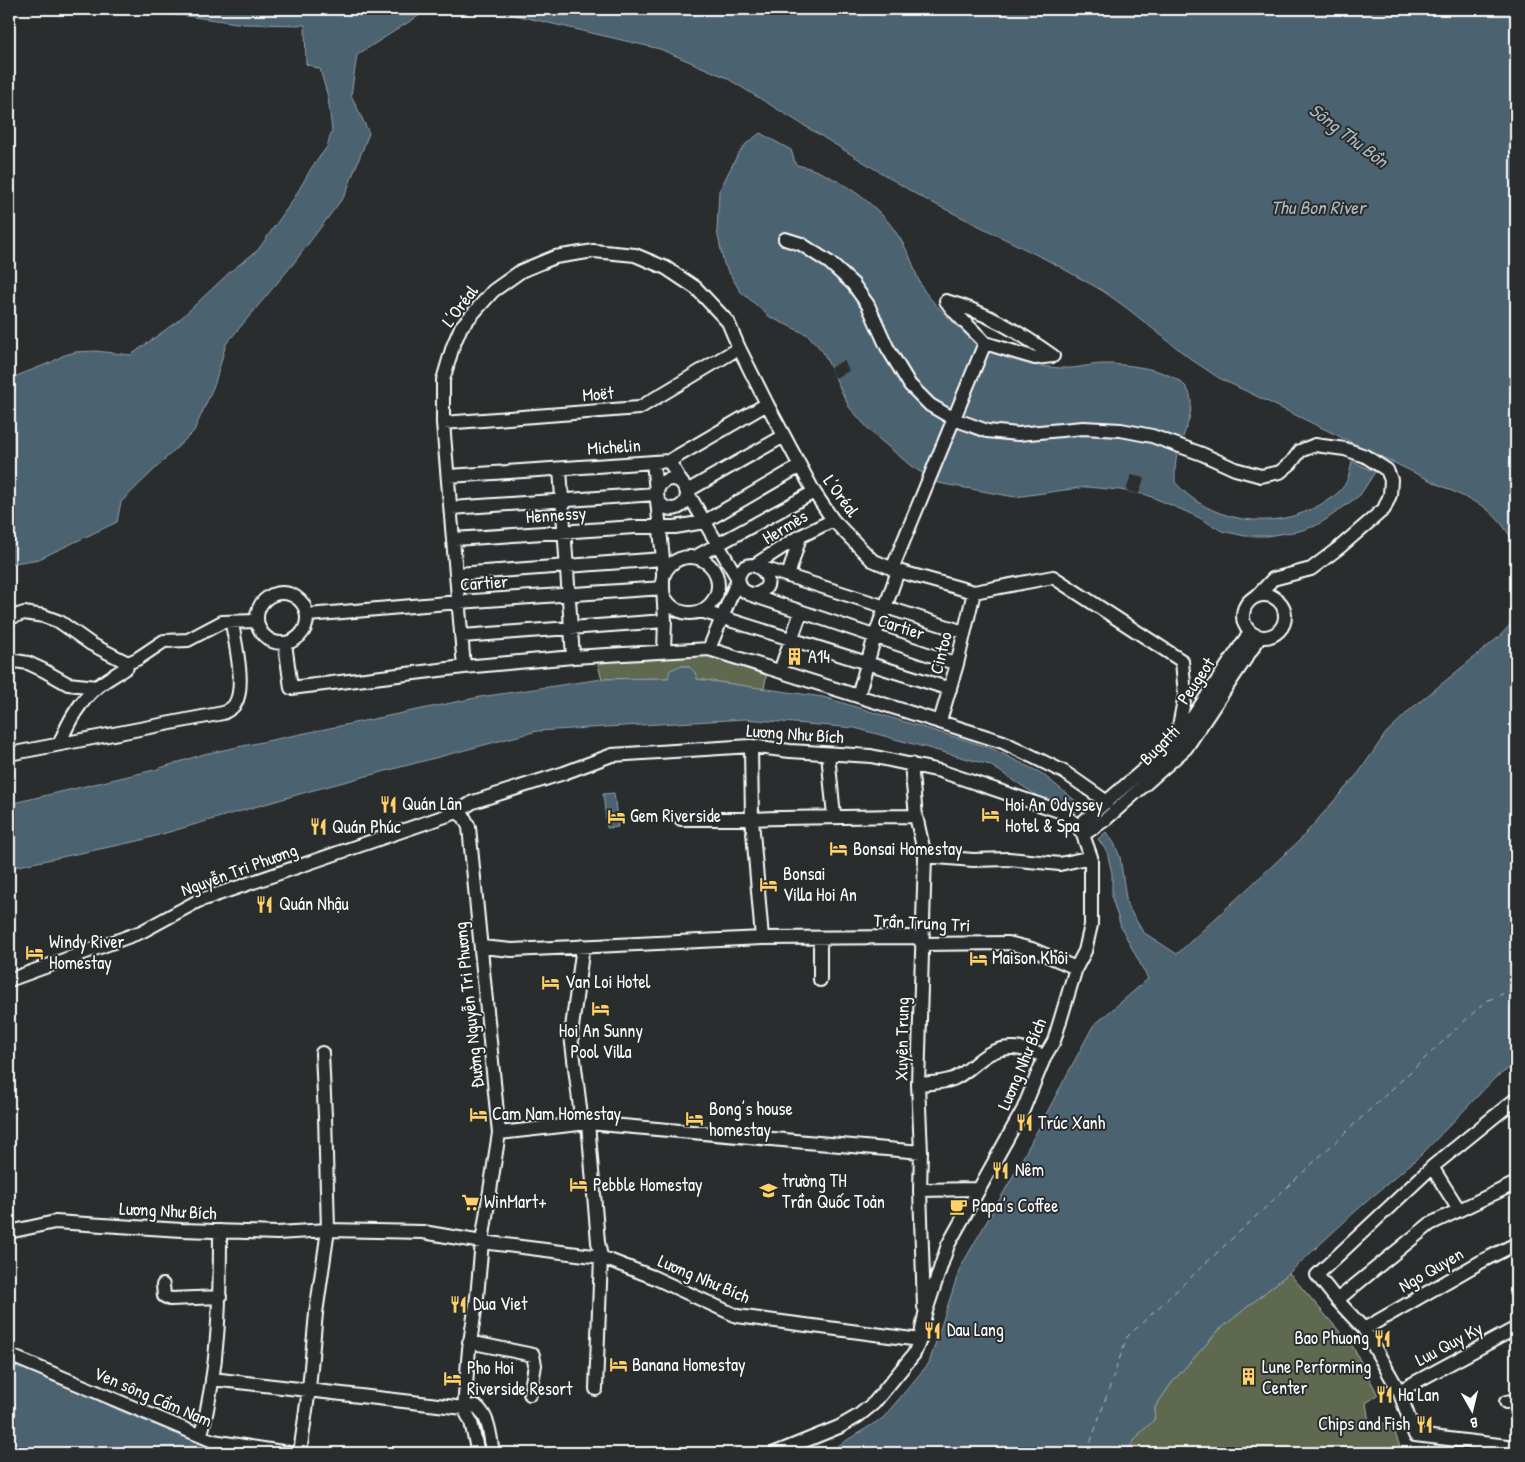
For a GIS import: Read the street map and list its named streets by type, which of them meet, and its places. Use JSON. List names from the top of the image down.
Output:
{
  "streets": {
    "street": [
      "L’Oréal",
      "Moët",
      "Michelin",
      "Hennessy",
      "Hermès",
      "Cartier",
      "Cintoo",
      "Peugeot",
      "Lương Như Bích",
      "Bugatti",
      "Nguyễn Tri Phương",
      "Trần Trung Tri",
      "Đường Nguyễn Tri Phương",
      "Xuyên Trung",
      "Ngo Quyen",
      "Luu Quy Ky",
      "Ven sông Cẩm Nam"
    ]
  },
  "crossings": [
    ["L’Oréal", "Moët"],
    ["L’Oréal", "Michelin"],
    ["L’Oréal", "Hennessy"],
    ["L’Oréal", "Hermès"],
    ["L’Oréal", "Cartier"],
    ["L’Oréal", "Cintoo"],
    ["L’Oréal", "Peugeot"],
    ["Hermès", "Cartier"],
    ["Cartier", "Cintoo"],
    ["Peugeot", "Lương Như Bích"],
    ["Peugeot", "Bugatti"],
    ["Lương Như Bích", "Bugatti"],
    ["Lương Như Bích", "Nguyễn Tri Phương"],
    ["Lương Như Bích", "Trần Trung Tri"],
    ["Lương Như Bích", "Đường Nguyễn Tri Phương"],
    ["Lương Như Bích", "Xuyên Trung"],
    ["Nguyễn Tri Phương", "Đường Nguyễn Tri Phương"],
    ["Trần Trung Tri", "Đường Nguyễn Tri Phương"],
    ["Trần Trung Tri", "Xuyên Trung"]
  ],
  "water": ["Sông Thu Bồn", "Thu Bon River"],
  "places": {
    "building": ["A14", "Lune Performing Center"],
    "restaurant": [
      "Quán Lân",
      "Quán Phúc",
      "Quán Nhậu",
      "Trúc Xanh",
      "Nêm",
      "Dua Viet",
      "Dau Lang",
      "Bao Phuong",
      "Ha Lan",
      "Chips and Fish"
    ],
    "hotel": [
      "Hoi An Odyssey Hotel & Spa",
      "Gem Riverside",
      "Bonsai Homestay",
      "Bonsai Villa Hoi An",
      "Windy River Homestay",
      "Maison Khôi",
      "Van Loi Hotel",
      "Hoi An Sunny Pool Villa",
      "Cam Nam Homestay",
      "Bong’s house homestay",
      "Pebble Homestay",
      "Banana Homestay",
      "Pho Hoi Riverside Resort"
    ],
    "school or university": ["trường TH Trần Quốc Toản"],
    "supermarket": ["WinMart+"],
    "cafe": ["Papa’s Coffee"]
  },
  "north": "bottom"
}
